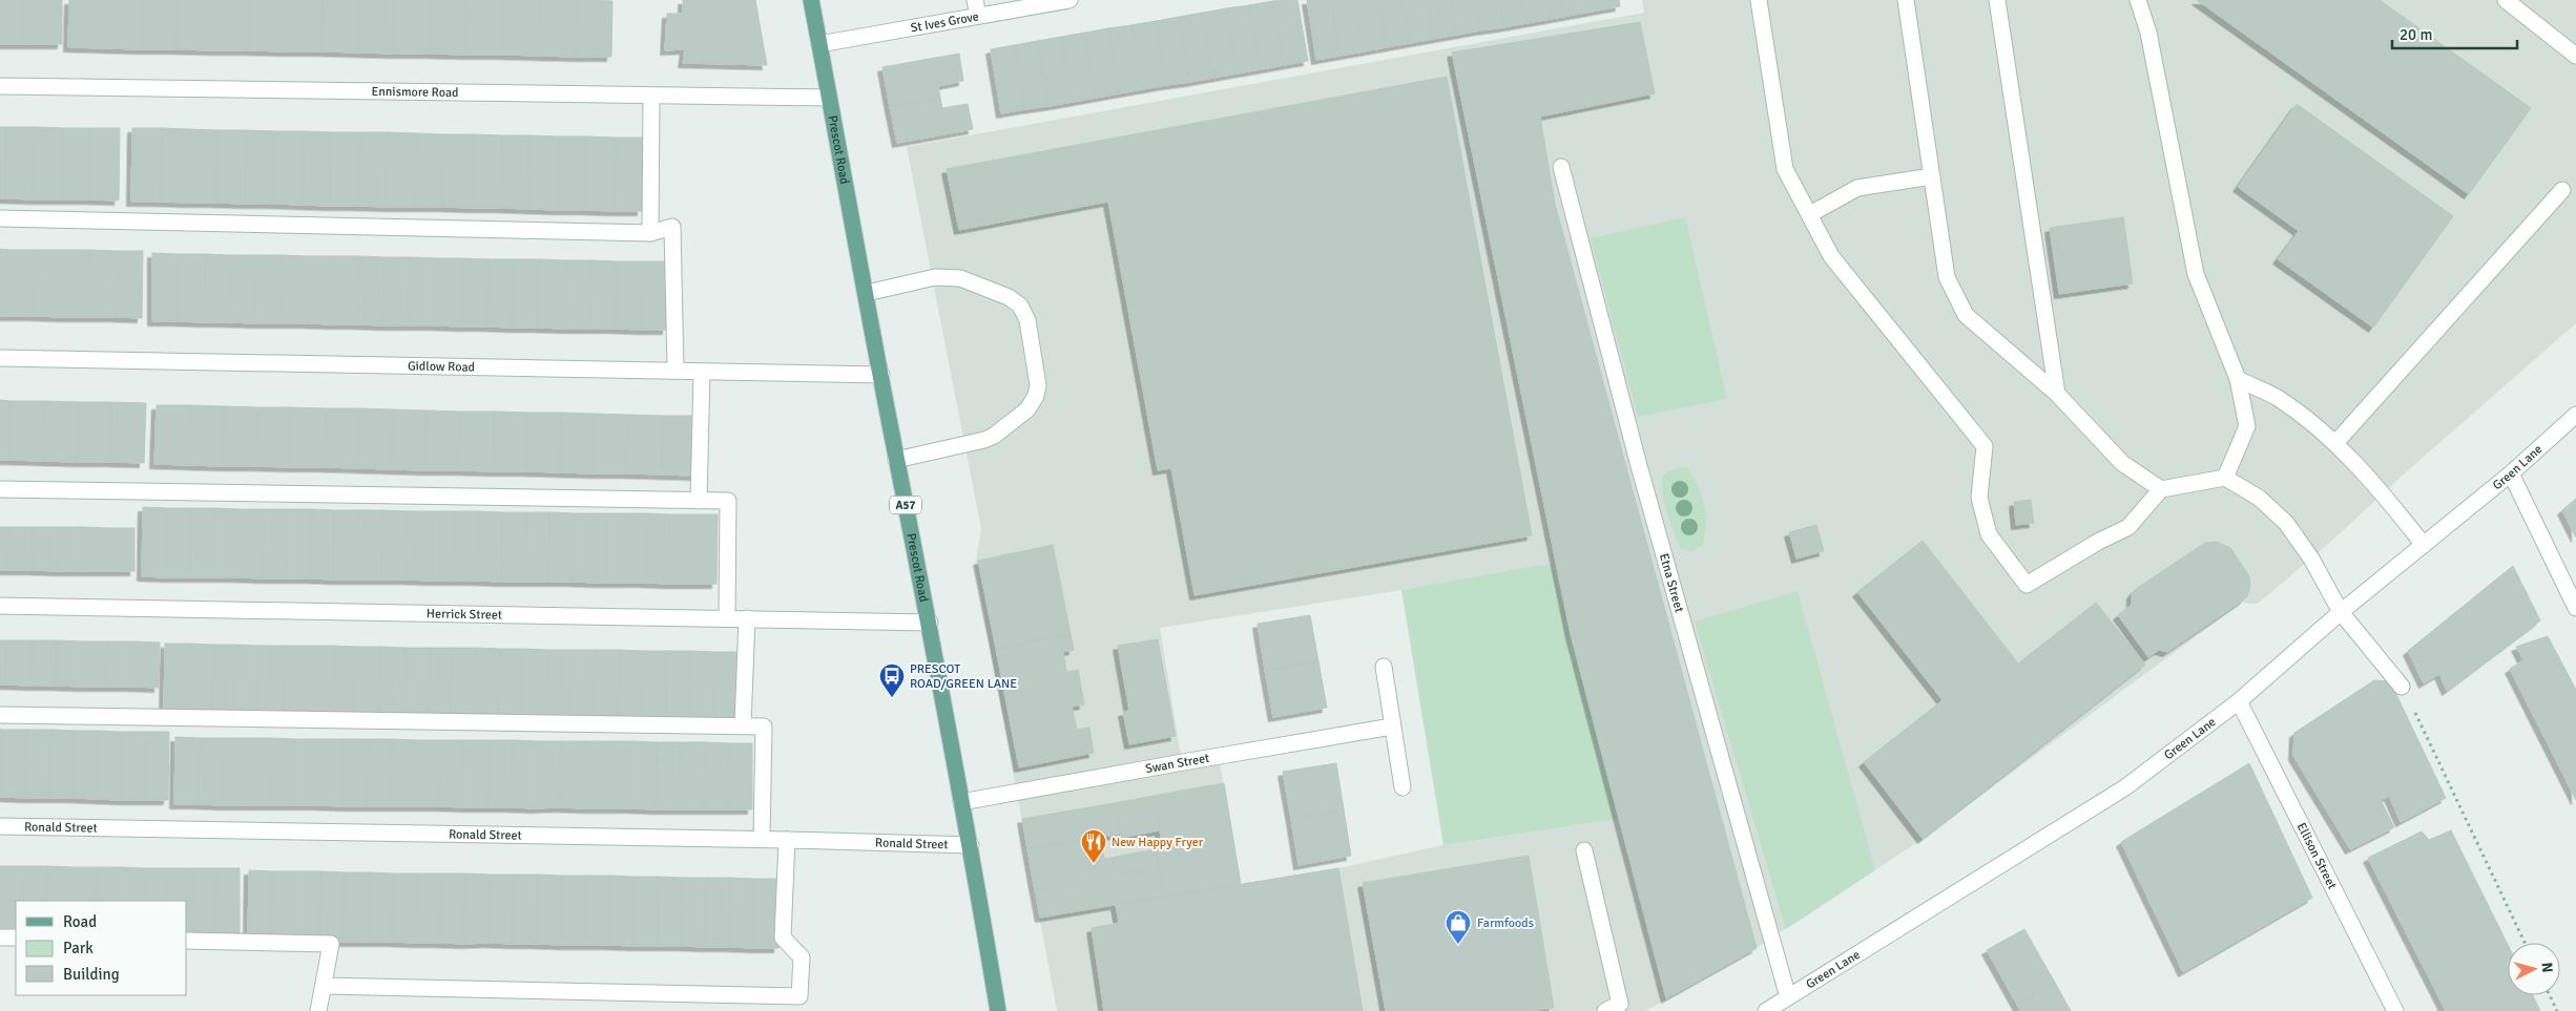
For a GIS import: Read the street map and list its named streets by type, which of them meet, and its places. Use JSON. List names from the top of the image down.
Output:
{
  "streets": {
    "main road": ["Prescot Road", "A57"],
    "street": [
      "St Ives Grove",
      "Ennismore Road",
      "Gidlow Road",
      "Green Lane",
      "Etna Street",
      "Herrick Street",
      "Swan Street",
      "Ronald Street",
      "Ellison Street"
    ]
  },
  "crossings": [
    ["St Ives Grove", "Prescot Road"],
    ["Ennismore Road", "Prescot Road"],
    ["Prescot Road", "Gidlow Road"],
    ["Prescot Road", "Herrick Street"],
    ["Prescot Road", "Swan Street"],
    ["Prescot Road", "Ronald Street"],
    ["Green Lane", "Etna Street"],
    ["Green Lane", "Ellison Street"]
  ],
  "places": {
    "bus stop": ["PRESCOT ROAD/GREEN LANE"],
    "restaurant": ["New Happy Fryer"],
    "shop": ["Farmfoods"]
  },
  "legend": ["Road", "Park", "Building"],
  "scale_bar": "20 m",
  "north": "right"
}
